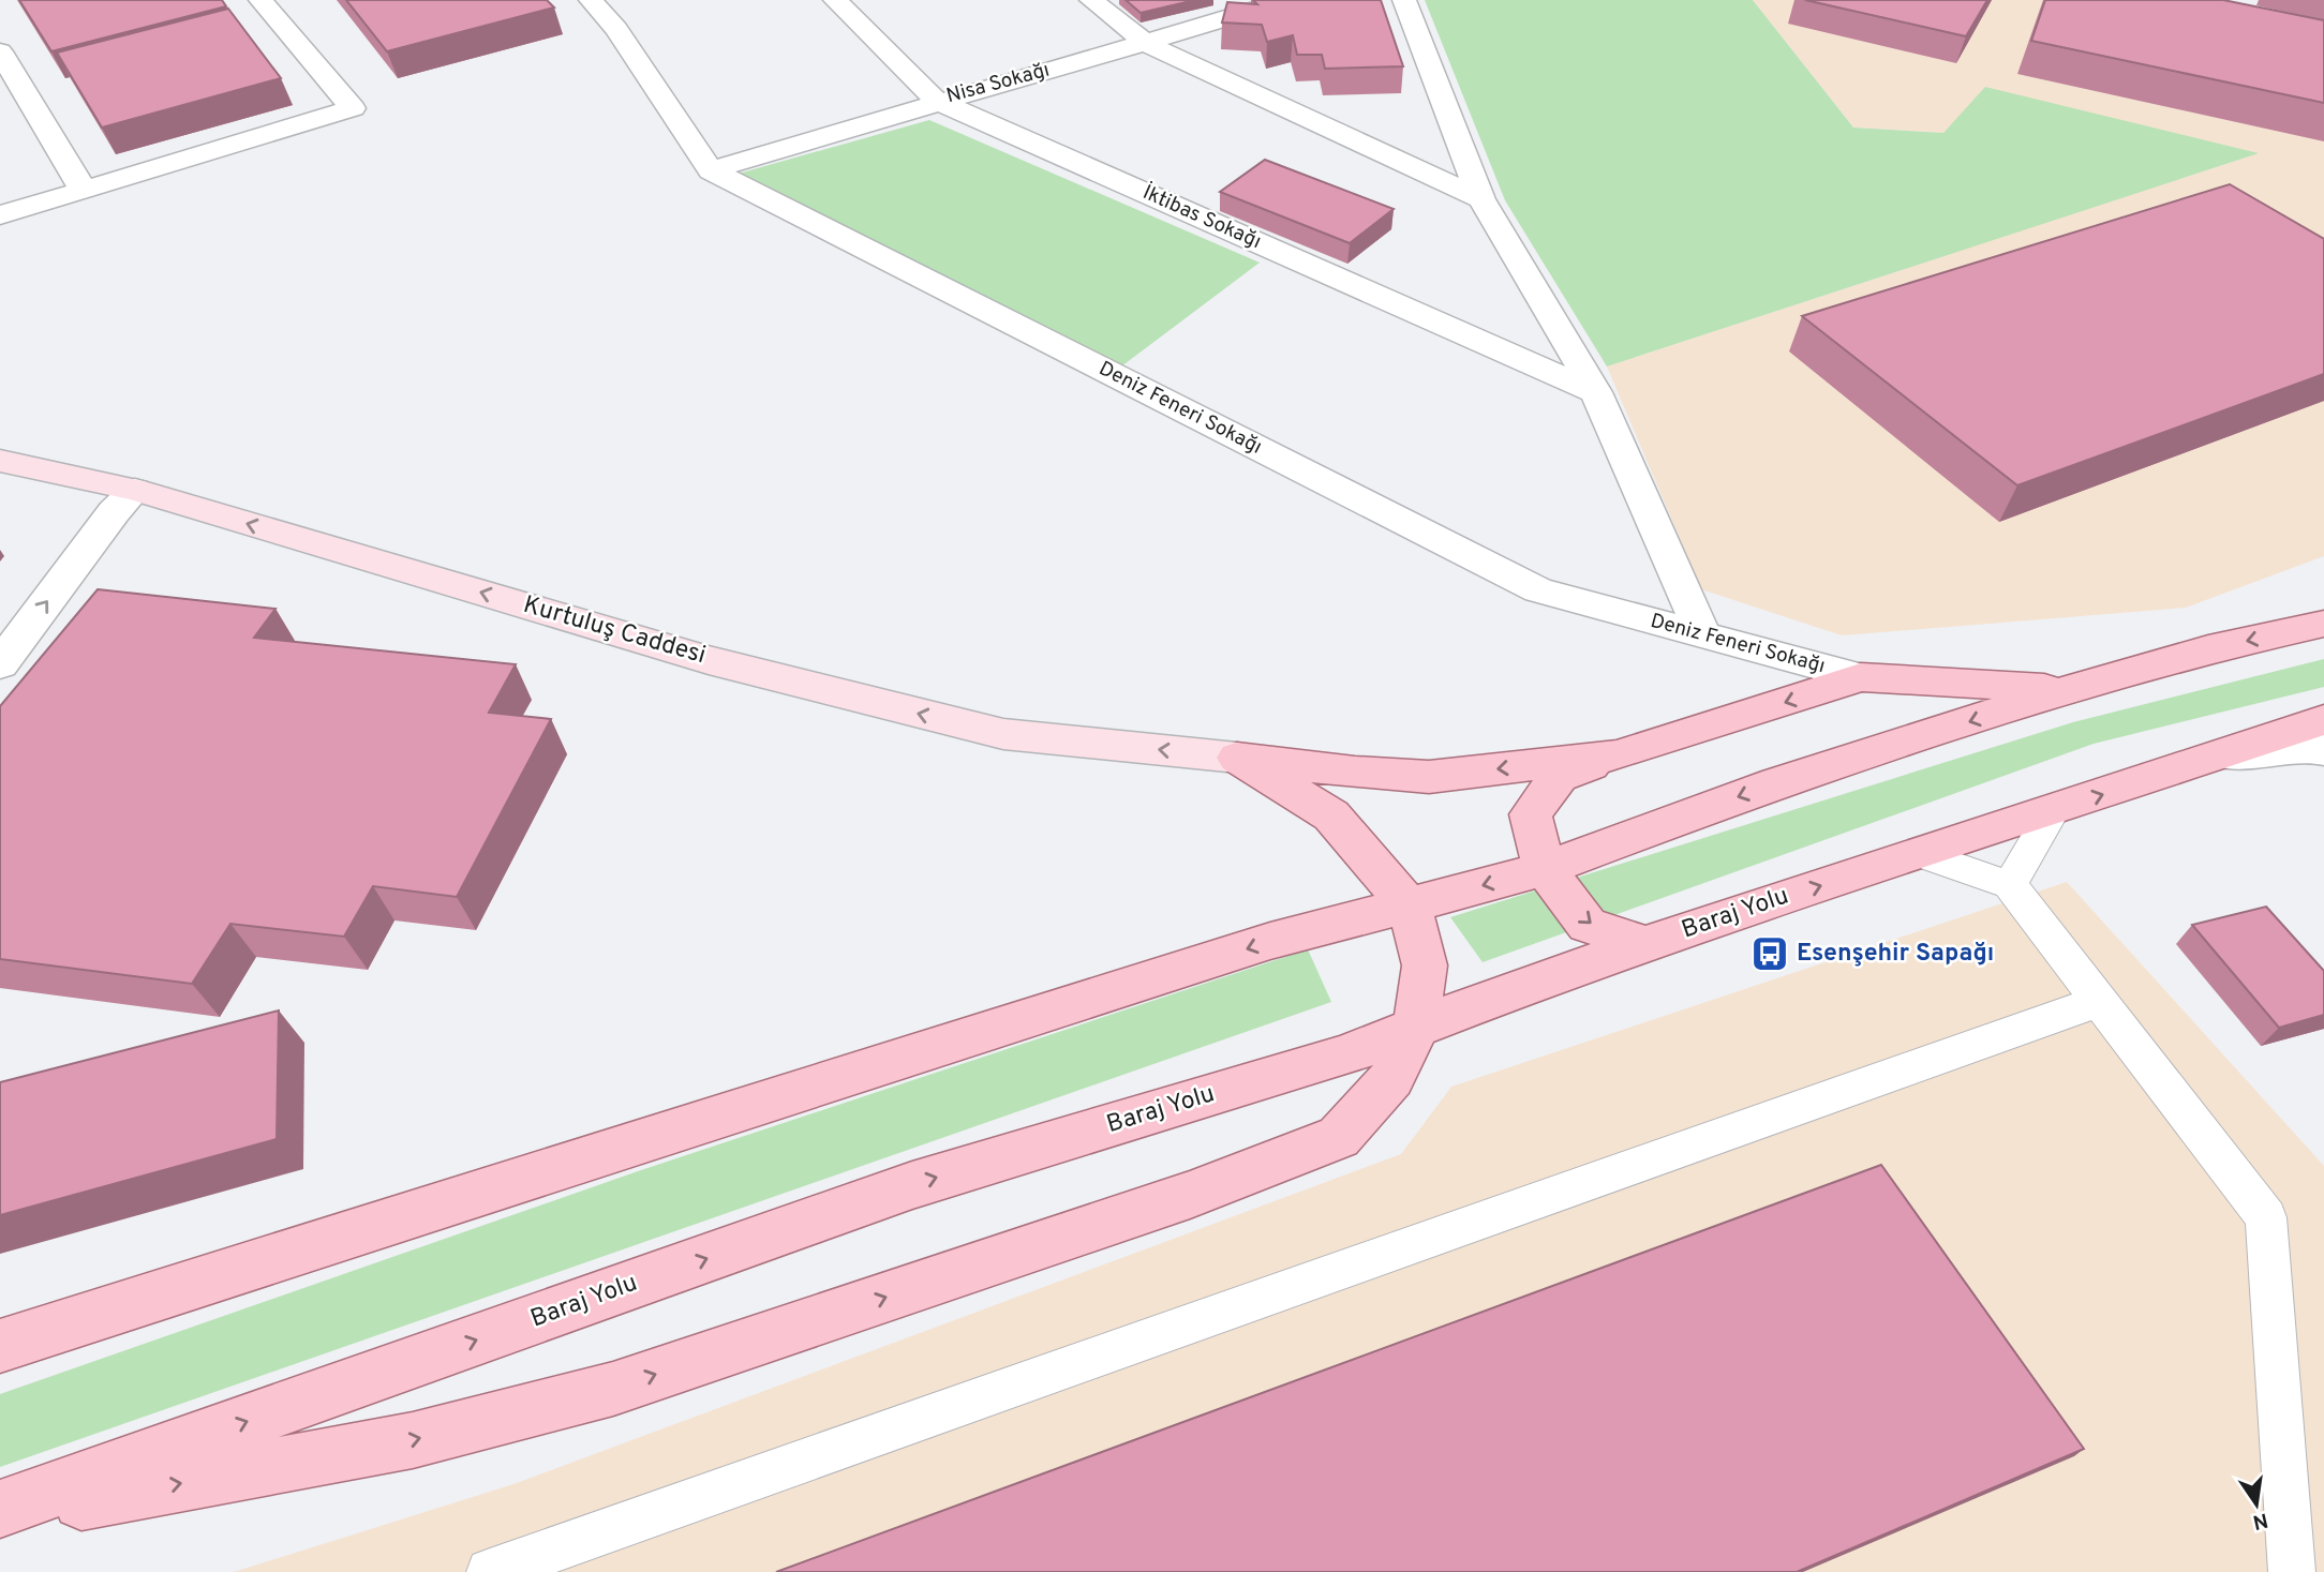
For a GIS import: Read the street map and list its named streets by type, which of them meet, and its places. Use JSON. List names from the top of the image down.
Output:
{
  "streets": {
    "main road": ["Kurtuluş Caddesi", "Baraj Yolu"],
    "street": ["Nisa Sokağı", "İktibas Sokağı", "Deniz Feneri Sokağı"]
  },
  "crossings": [
    ["Nisa Sokağı", "İktibas Sokağı"],
    ["Nisa Sokağı", "Deniz Feneri Sokağı"]
  ],
  "one_way": ["Kurtuluş Caddesi"],
  "places": {
    "bus stop": ["Esenşehir Sapağı"]
  },
  "north": "bottom"
}
